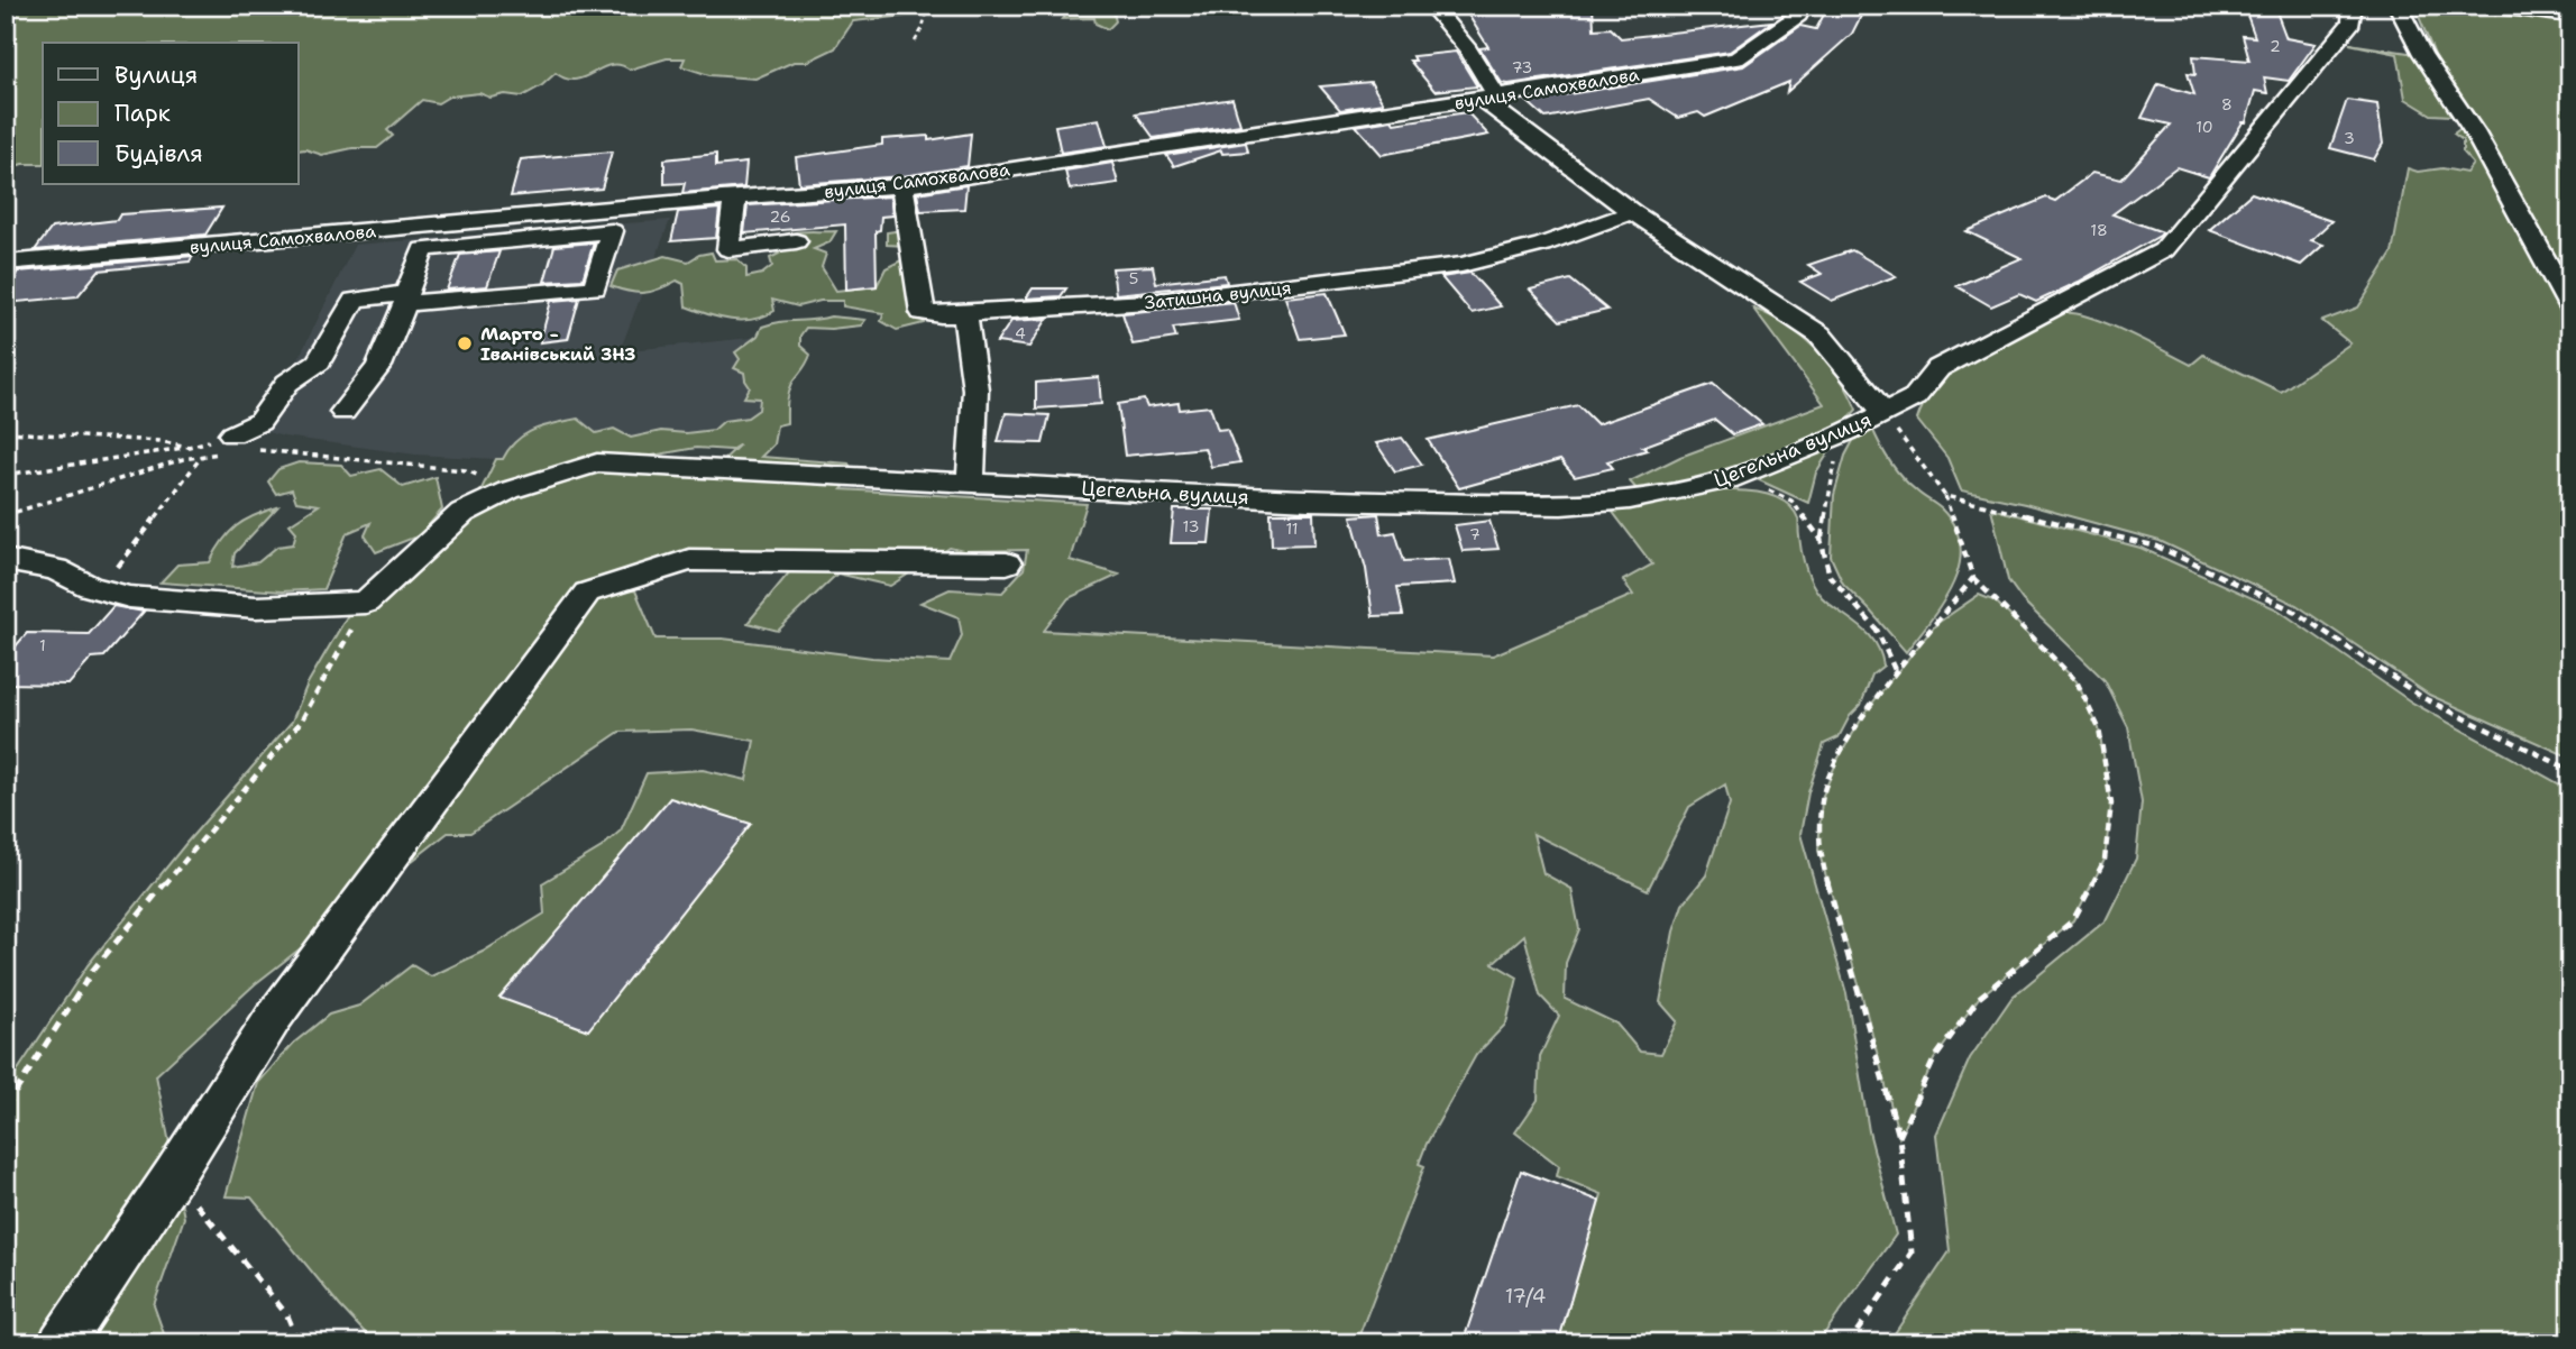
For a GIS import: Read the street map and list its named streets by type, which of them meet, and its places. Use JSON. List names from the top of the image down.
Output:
{
  "streets": {
    "street": ["вулиця Самохвалова", "Затишна вулиця", "Цегельна вулиця"]
  },
  "crossings": [
    ["вулиця Самохвалова", "Затишна вулиця"]
  ],
  "places": ["Марто - Іванівський ЗНЗ"],
  "house_numbers": [
    "2",
    "73",
    "8",
    "10",
    "3",
    "26",
    "18",
    "5",
    "4",
    "13",
    "11",
    "7",
    "1",
    "17/4"
  ],
  "legend": ["Вулиця", "Парк", "Будівля"]
}
